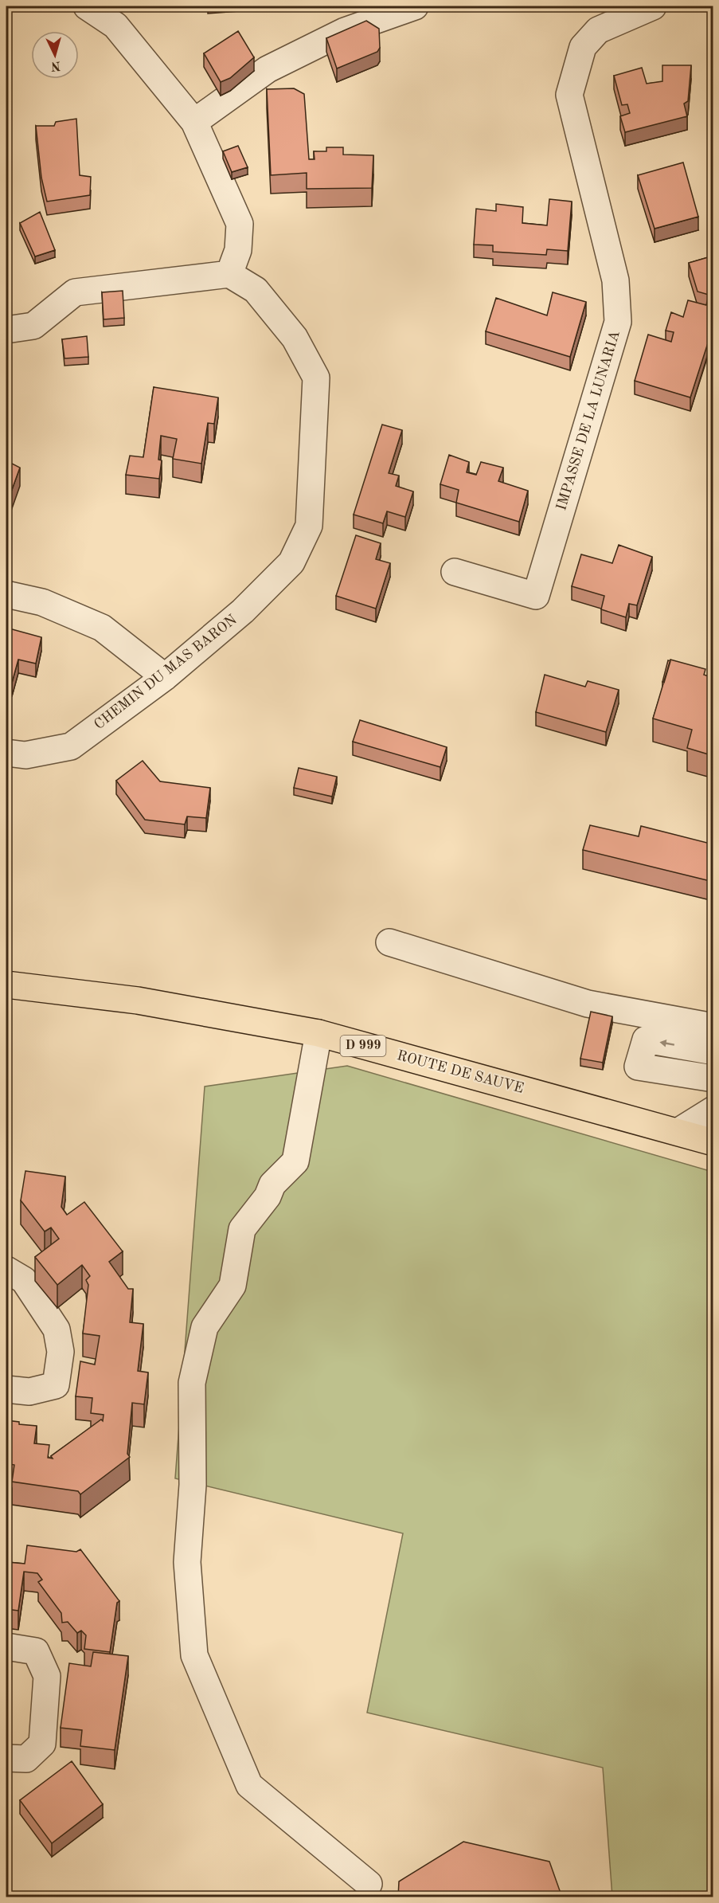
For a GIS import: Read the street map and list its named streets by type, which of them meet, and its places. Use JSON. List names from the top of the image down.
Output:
{
  "streets": {
    "main road": ["D 999", "ROUTE DE SAUVE"],
    "street": ["IMPASSE DE LA LUNARIA", "CHEMIN DU MAS BARON"]
  },
  "north": "bottom"
}
